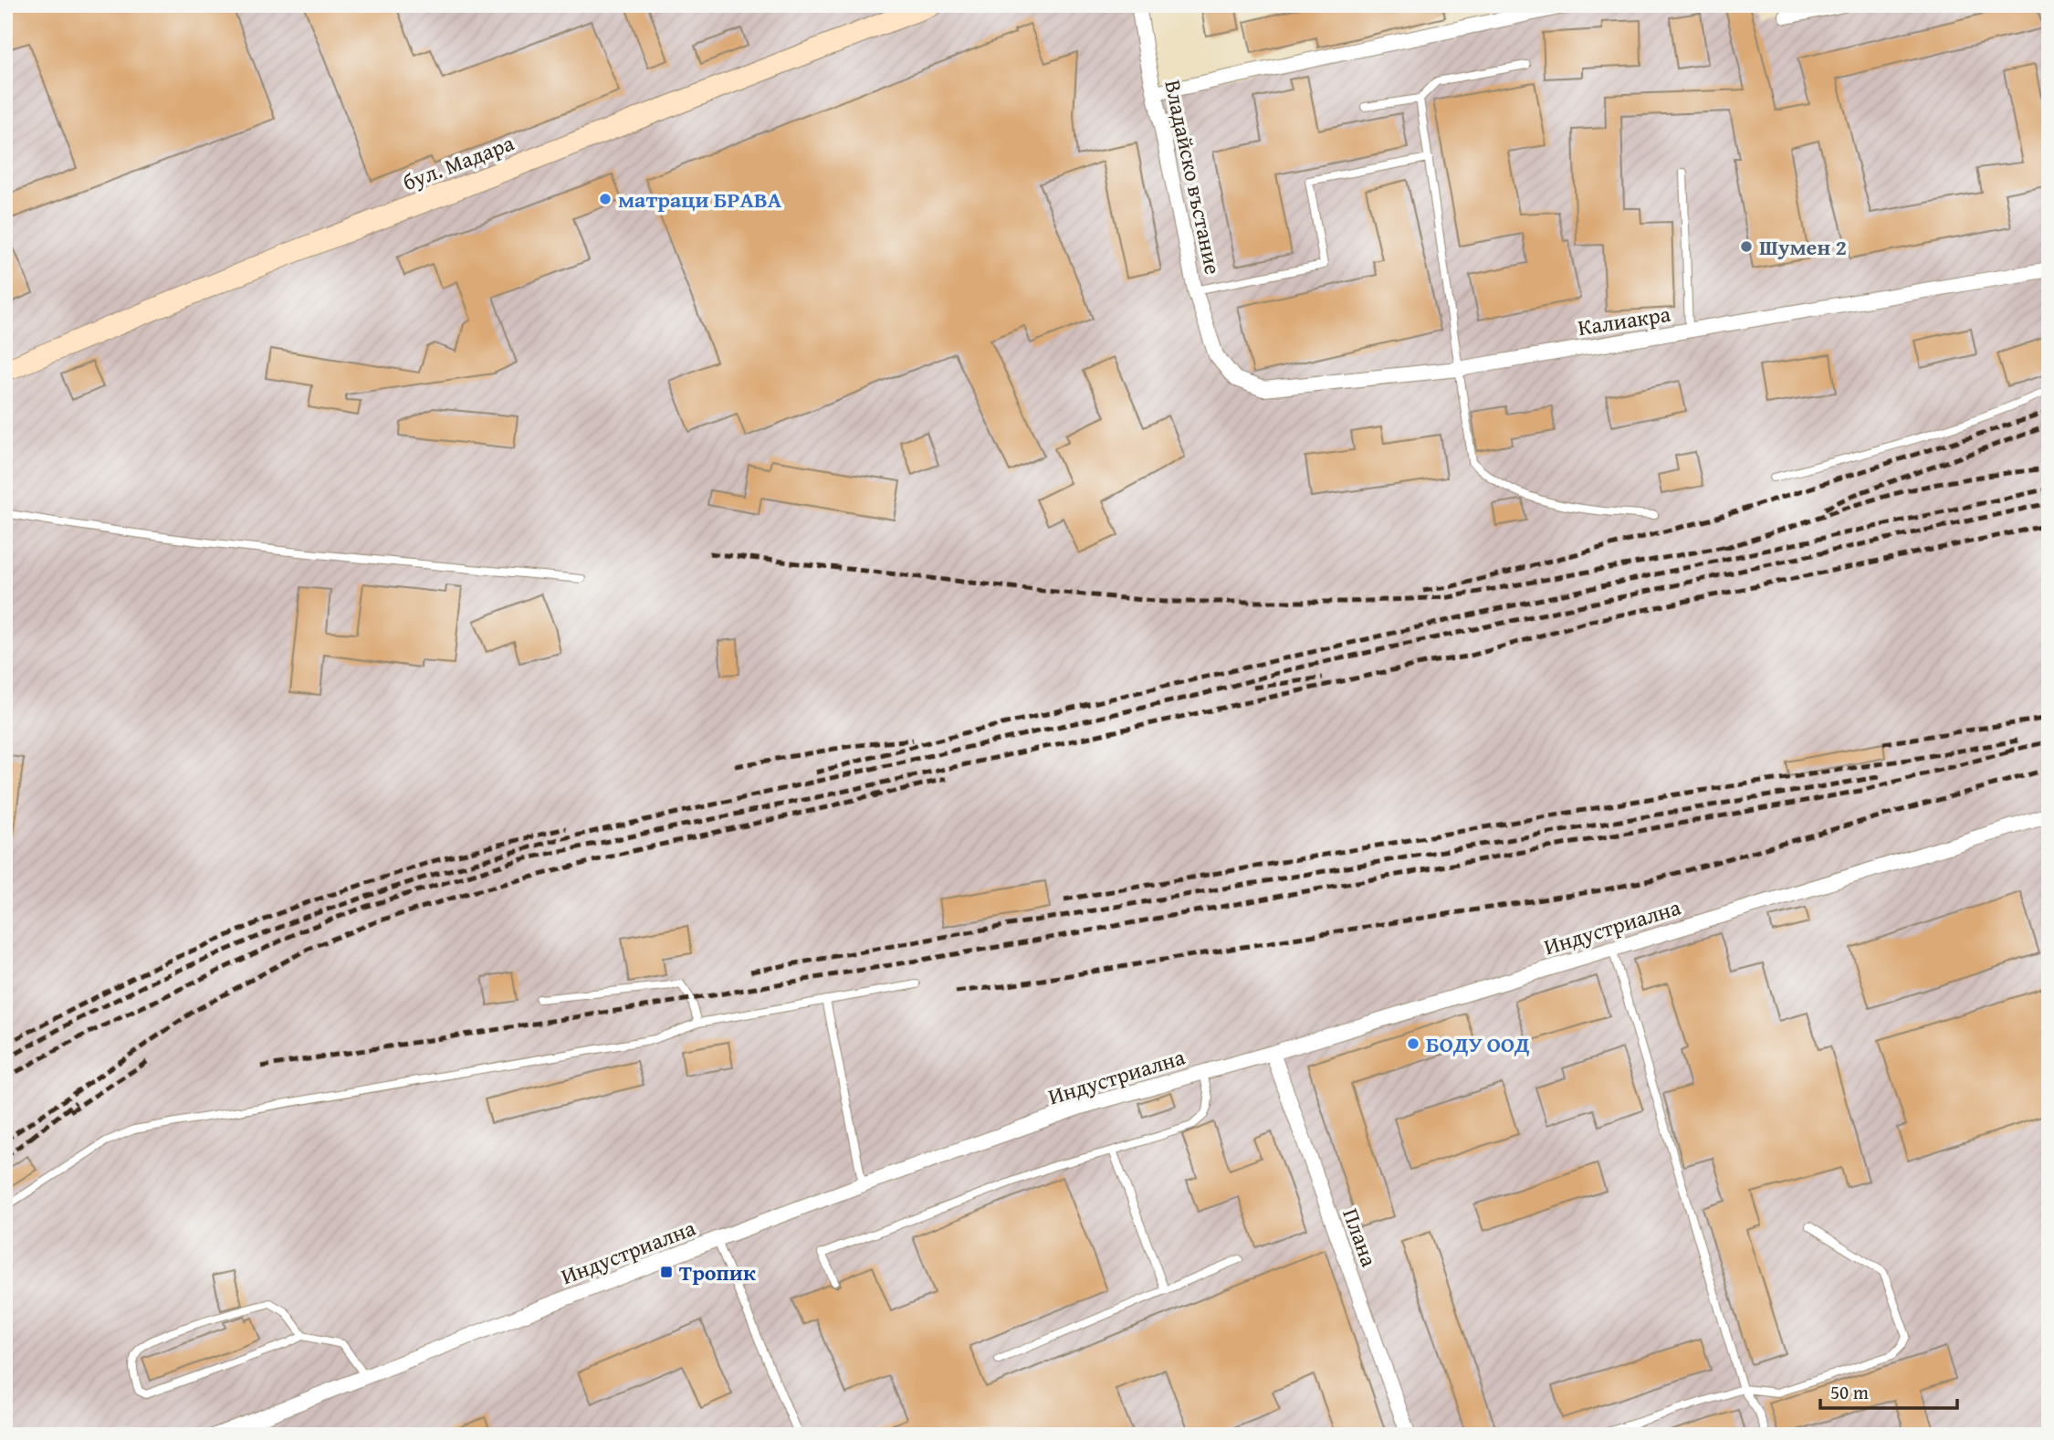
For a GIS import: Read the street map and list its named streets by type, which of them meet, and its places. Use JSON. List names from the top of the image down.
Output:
{
  "streets": {
    "main road": ["бул. Мадара"],
    "street": [
      "Владайско въстание",
      "Калиакра",
      "Индустриална",
      "Плана"
    ]
  },
  "crossings": [
    ["Владайско въстание", "Калиакра"],
    ["Индустриална", "Плана"]
  ],
  "places": {
    "other": ["матраци БРАВА", "Шумен 2", "БОДУ ООД"],
    "transit": ["Тропик"]
  },
  "scale_bar": "50 m"
}
